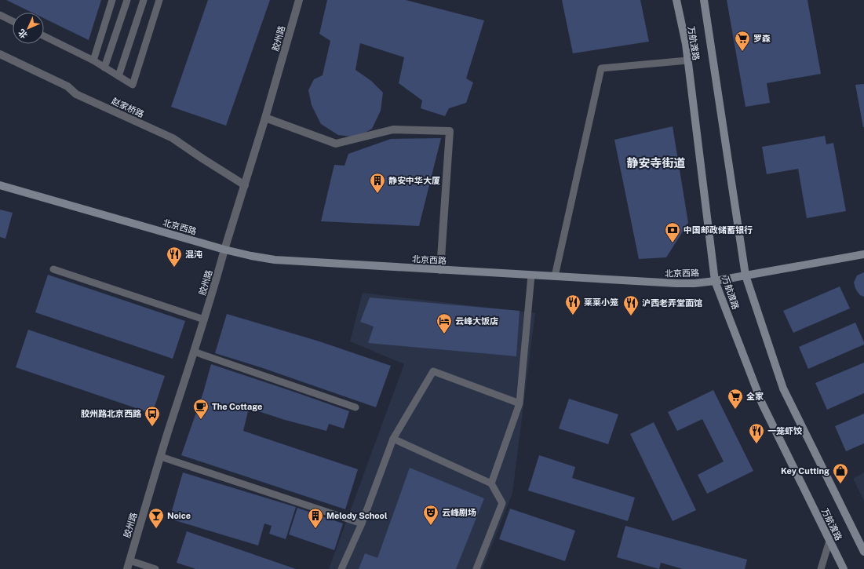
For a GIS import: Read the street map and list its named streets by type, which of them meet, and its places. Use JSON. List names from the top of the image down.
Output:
{
  "streets": {
    "main road": ["万航渡路", "北京西路"],
    "street": ["胶州路", "赵家桥路"]
  },
  "crossings": [
    ["胶州路", "赵家桥路"],
    ["胶州路", "北京西路"],
    ["万航渡路", "北京西路"]
  ],
  "districts": ["静安寺街道"],
  "places": {
    "supermarket": ["罗森", "全家"],
    "building": ["静安中华大厦", "Melody School"],
    "bank": ["中国邮政储蓄银行"],
    "restaurant": [
      "混沌",
      "莱莱小笼",
      "沪西老弄堂面馆",
      "一笼虾饺"
    ],
    "hotel": ["云峰大饭店"],
    "cafe": ["The Cottage"],
    "bus stop": ["胶州路北京西路"],
    "shop": ["Key Cutting"],
    "theatre": ["云峰剧场"],
    "bar": ["Noice"]
  },
  "north": "bottom left"
}
